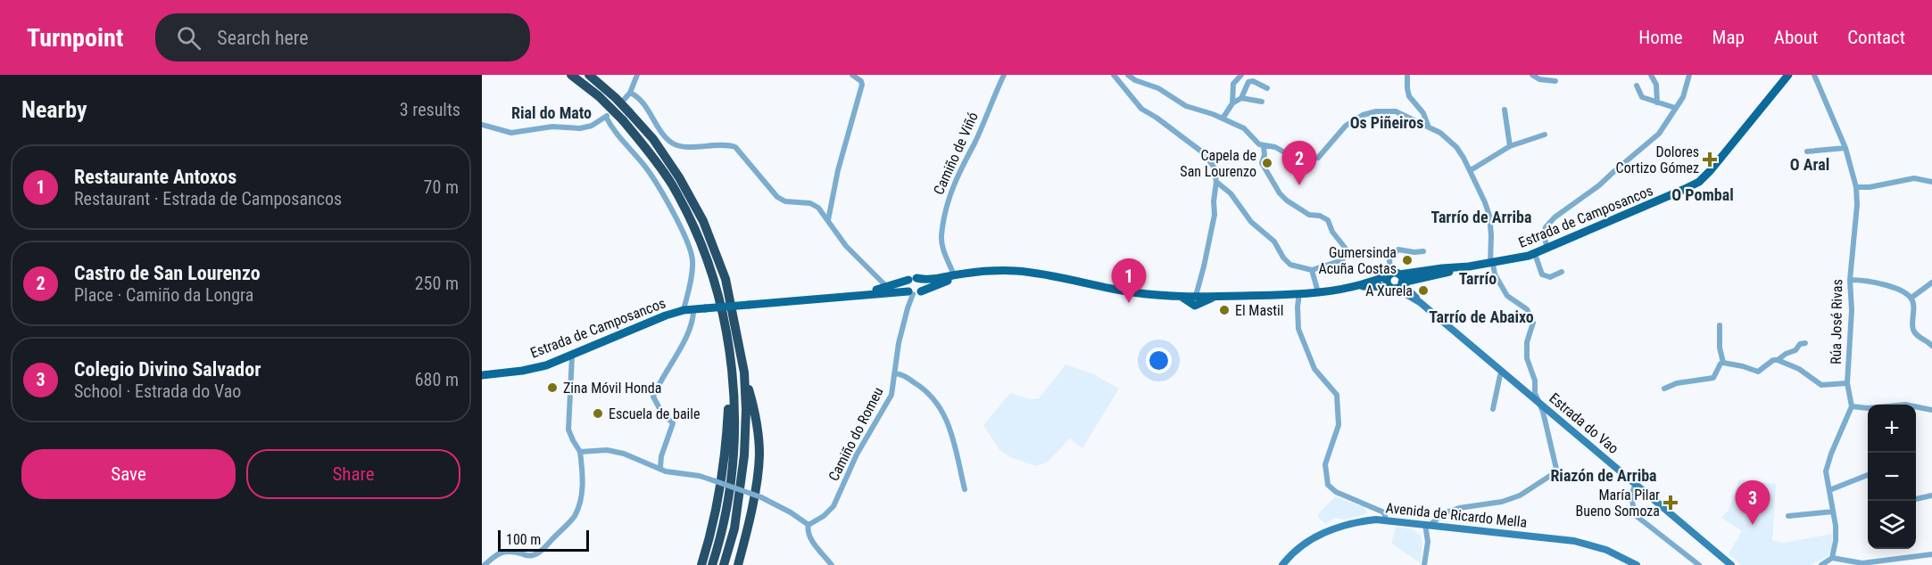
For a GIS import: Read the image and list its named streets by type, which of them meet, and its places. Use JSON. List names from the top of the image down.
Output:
{
  "streets": {
    "main road": ["Estrada de Camposancos"],
    "street": [
      "Camiño de Viñó",
      "Rúa José Rivas",
      "Estrada do Vao",
      "Camiño do Romeu",
      "Avenida de Ricardo Mella"
    ]
  },
  "crossings": [
    ["Camiño de Viñó", "Estrada de Camposancos"],
    ["Estrada de Camposancos", "Estrada do Vao"],
    ["Estrada de Camposancos", "Camiño do Romeu"]
  ],
  "districts": [
    "Rial do Mato",
    "Os Piñeiros",
    "O Aral",
    "O Pombal",
    "Tarrío de Arriba",
    "Tarrío",
    "Tarrío de Abaixo",
    "Riazón de Arriba"
  ],
  "places": {
    "health": ["Dolores Cortizo Gómez", "María Pilar Bueno Somoza"],
    "other": [
      "Capela de San Lourenzo",
      "Gumersinda Acuña Costas",
      "A Xurela",
      "El Mastil",
      "Zina Móvil Honda",
      "Escuela de baile"
    ]
  },
  "scale_bar": "100 m",
  "page": {
    "header": "Turnpoint",
    "search": "Search here",
    "nav": [
      "Home",
      "Map",
      "About",
      "Contact"
    ],
    "heading": ["Nearby", "3 results"],
    "pins": ["2", "1", "3"],
    "list": [
      {
        "mark": "1",
        "name": "Restaurante Antoxos",
        "note": "Restaurant · Estrada de Camposancos",
        "value": "70 m"
      },
      {
        "mark": "2",
        "name": "Castro de San Lourenzo",
        "note": "Place · Camiño da Longra",
        "value": "250 m"
      },
      {
        "mark": "3",
        "name": "Colegio Divino Salvador",
        "note": "School · Estrada do Vao",
        "value": "680 m"
      }
    ],
    "map_buttons": ["+", "−"],
    "buttons": ["Save", "Share"],
    "scale": "100 m"
  }
}
